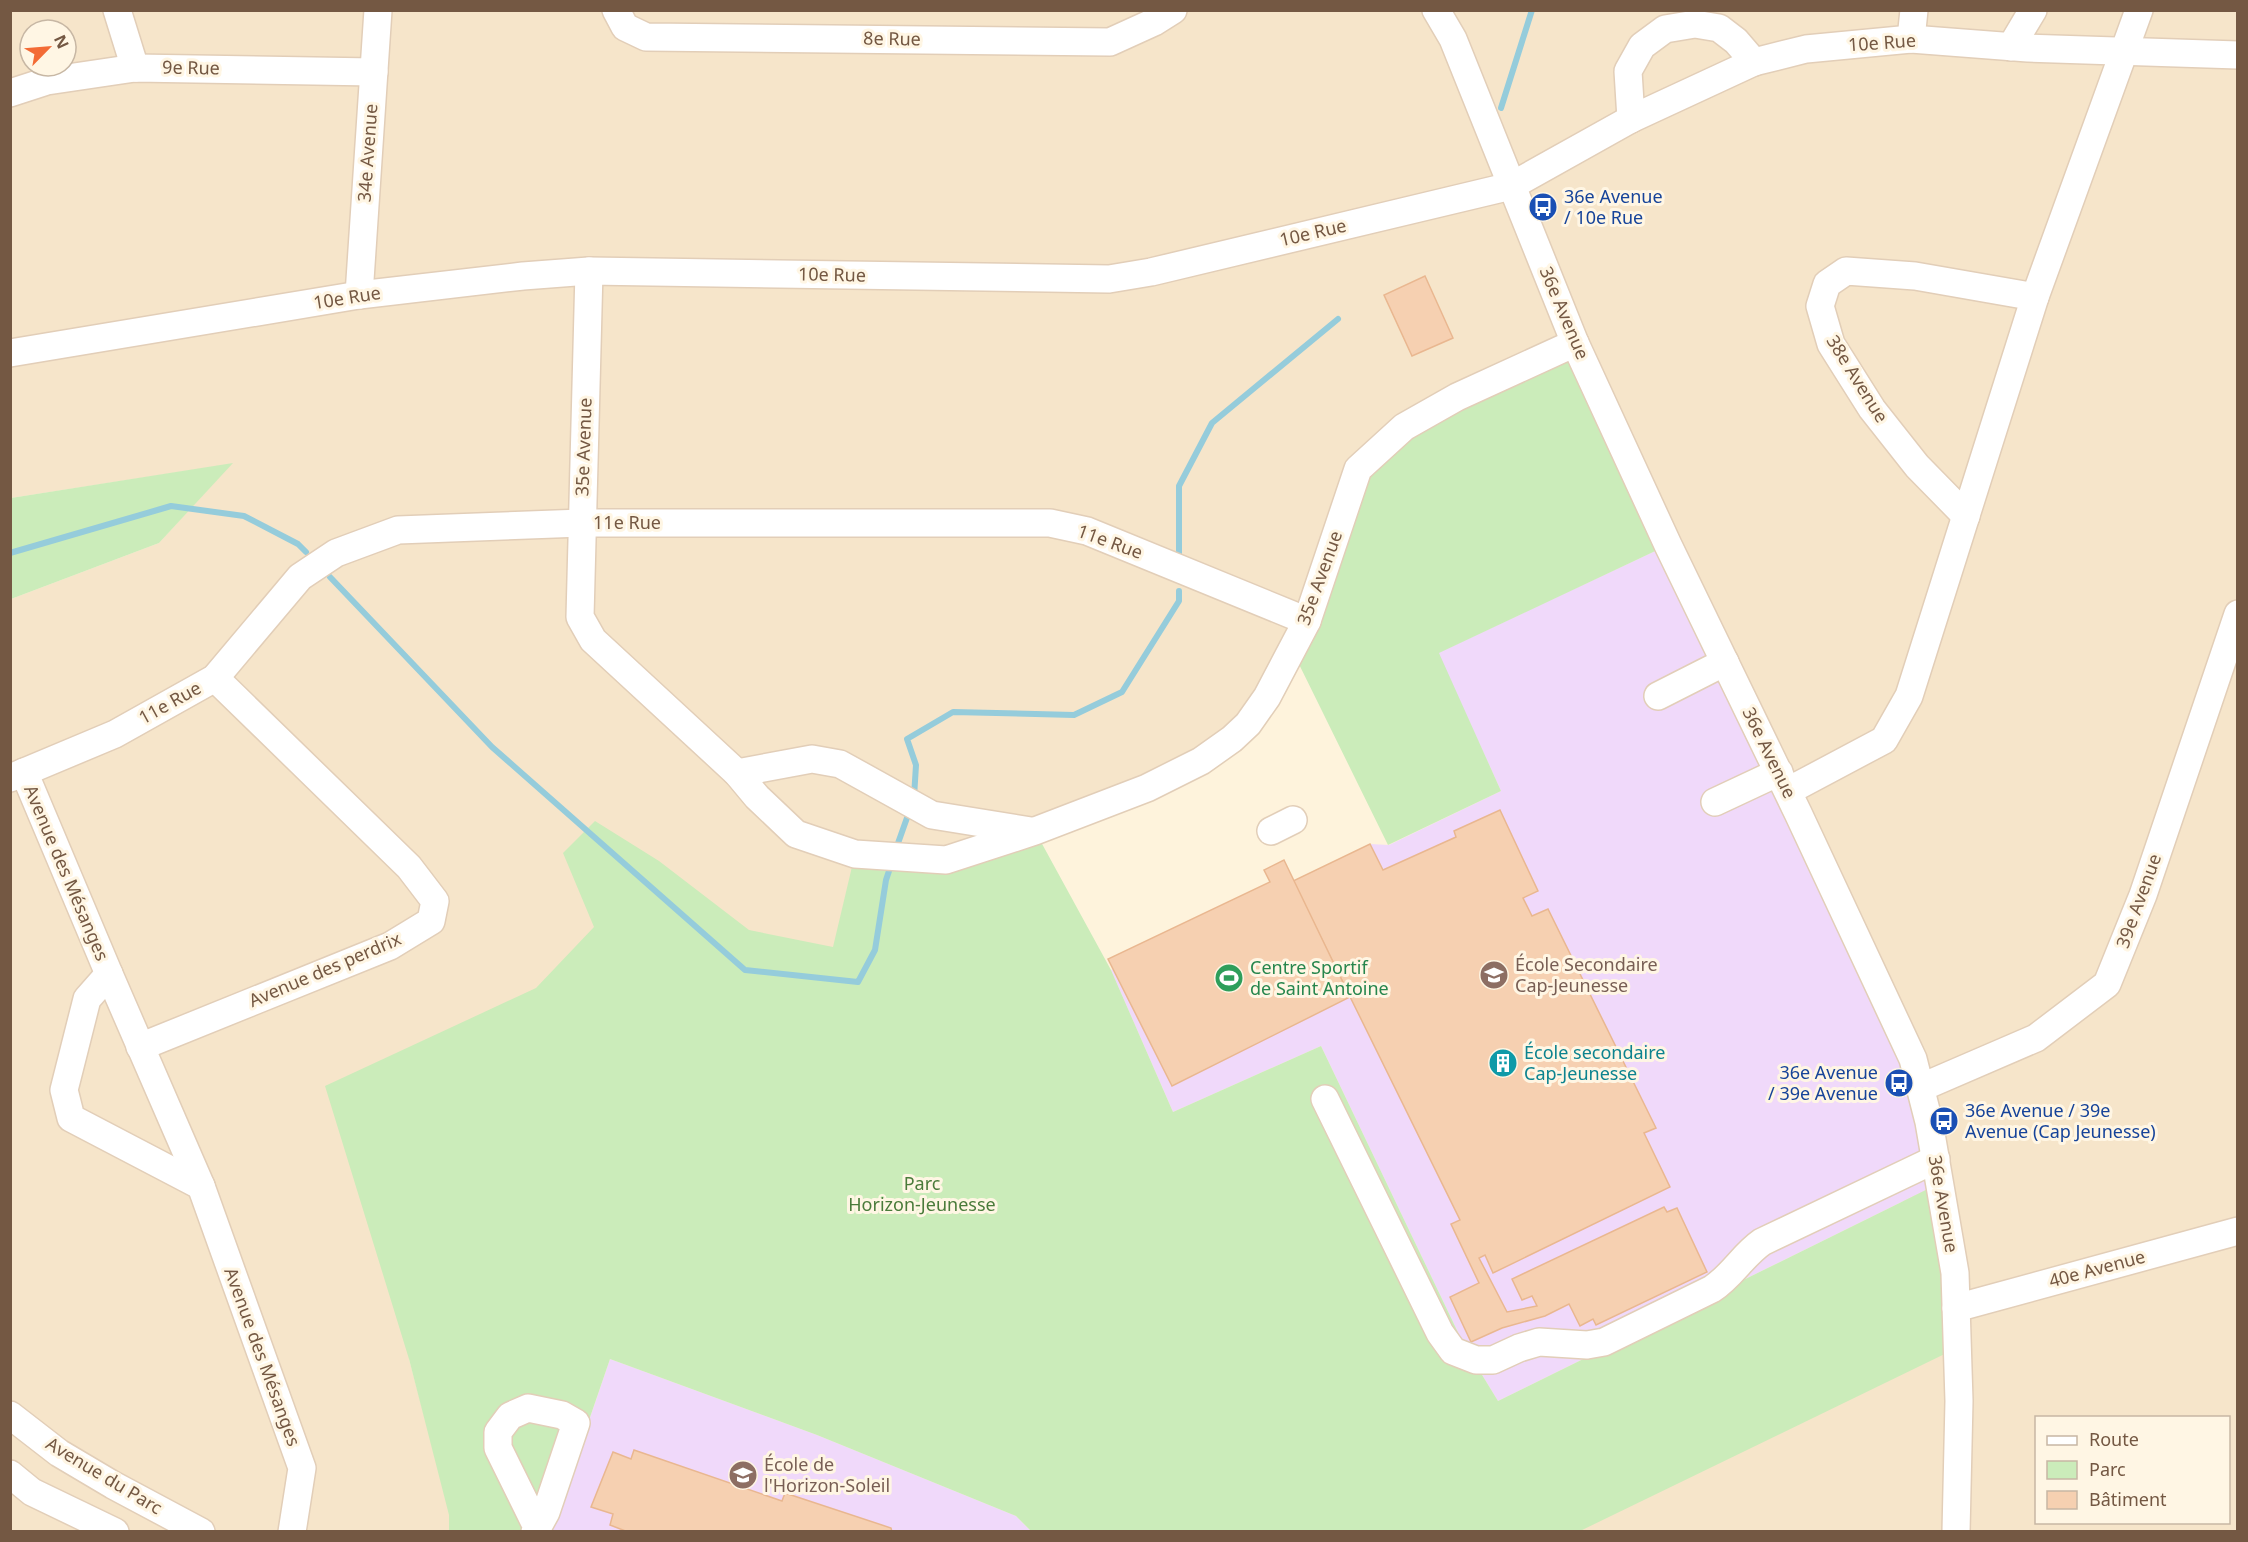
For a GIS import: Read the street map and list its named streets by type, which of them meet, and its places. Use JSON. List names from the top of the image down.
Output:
{
  "streets": {
    "street": [
      "8e Rue",
      "10e Rue",
      "9e Rue",
      "34e Avenue",
      "36e Avenue",
      "38e Avenue",
      "35e Avenue",
      "11e Rue",
      "Avenue des Mésanges",
      "39e Avenue",
      "Avenue des perdrix",
      "40e Avenue",
      "Avenue du Parc"
    ]
  },
  "crossings": [
    ["10e Rue", "34e Avenue"],
    ["10e Rue", "36e Avenue"],
    ["10e Rue", "35e Avenue"],
    ["9e Rue", "34e Avenue"],
    ["36e Avenue", "35e Avenue"],
    ["36e Avenue", "39e Avenue"],
    ["36e Avenue", "40e Avenue"],
    ["35e Avenue", "11e Rue"],
    ["11e Rue", "Avenue des Mésanges"],
    ["11e Rue", "Avenue des perdrix"],
    ["Avenue des Mésanges", "Avenue des perdrix"]
  ],
  "parks": ["Parc Horizon-Jeunesse"],
  "places": {
    "bus stop": ["36e Avenue / 10e Rue", "36e Avenue / 39e Avenue", "36e Avenue / 39e Avenue (Cap Jeunesse)"],
    "school or university": ["École Secondaire Cap-Jeunesse", "École de l'Horizon-Soleil"],
    "sports": ["Centre Sportif de Saint Antoine"],
    "building": ["École secondaire Cap-Jeunesse"]
  },
  "legend": ["Route", "Parc", "Bâtiment"],
  "north": "top right"
}
